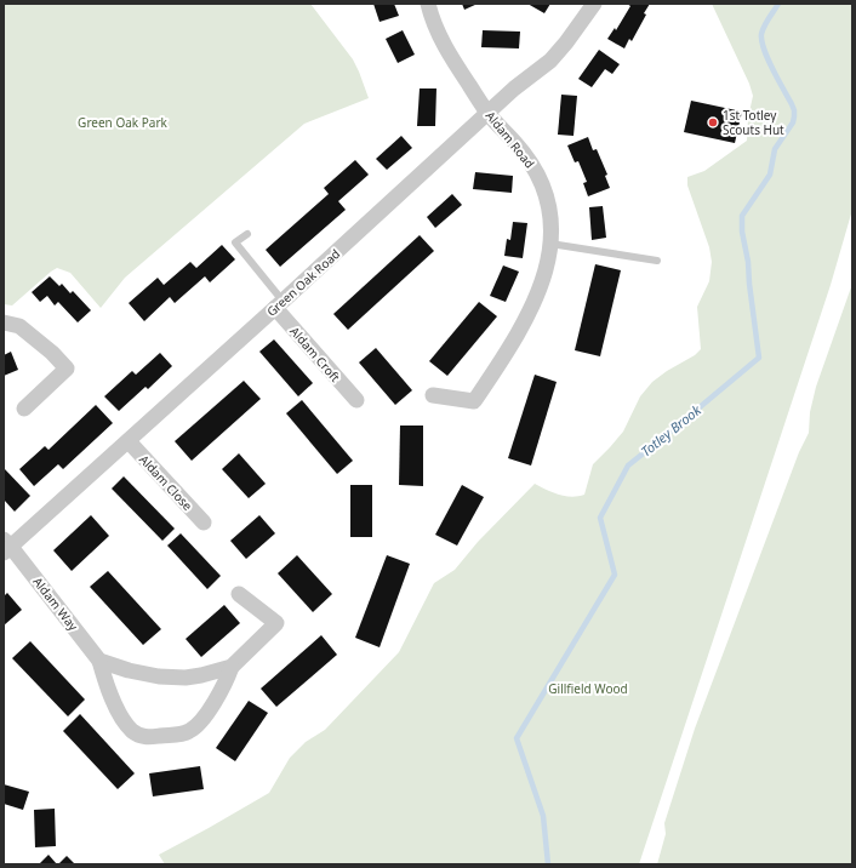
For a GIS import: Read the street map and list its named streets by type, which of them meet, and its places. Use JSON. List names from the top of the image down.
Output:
{
  "streets": {
    "street": [
      "Aldam Road",
      "Green Oak Road",
      "Aldam Croft",
      "Aldam Close",
      "Aldam Way"
    ]
  },
  "crossings": [
    ["Aldam Road", "Green Oak Road"],
    ["Green Oak Road", "Aldam Croft"],
    ["Green Oak Road", "Aldam Close"],
    ["Green Oak Road", "Aldam Way"]
  ],
  "water": ["Totley Brook"],
  "parks": ["Green Oak Park", "Gillfield Wood"],
  "places": ["1st Totley Scouts Hut"]
}
